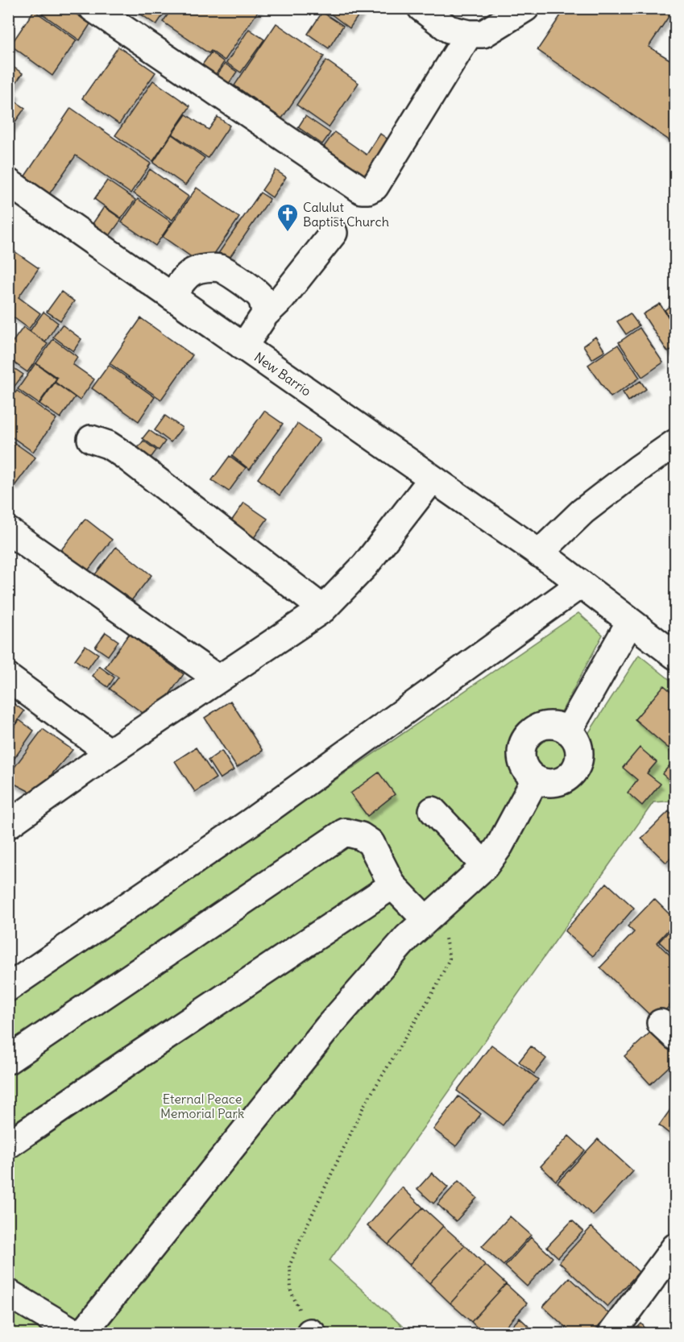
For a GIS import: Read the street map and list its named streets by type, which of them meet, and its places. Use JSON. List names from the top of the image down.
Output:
{
  "streets": {
    "street": ["New Barrio"]
  },
  "parks": ["Eternal Peace Memorial Park"],
  "places": {
    "church": ["Calulut Baptist Church"]
  }
}
